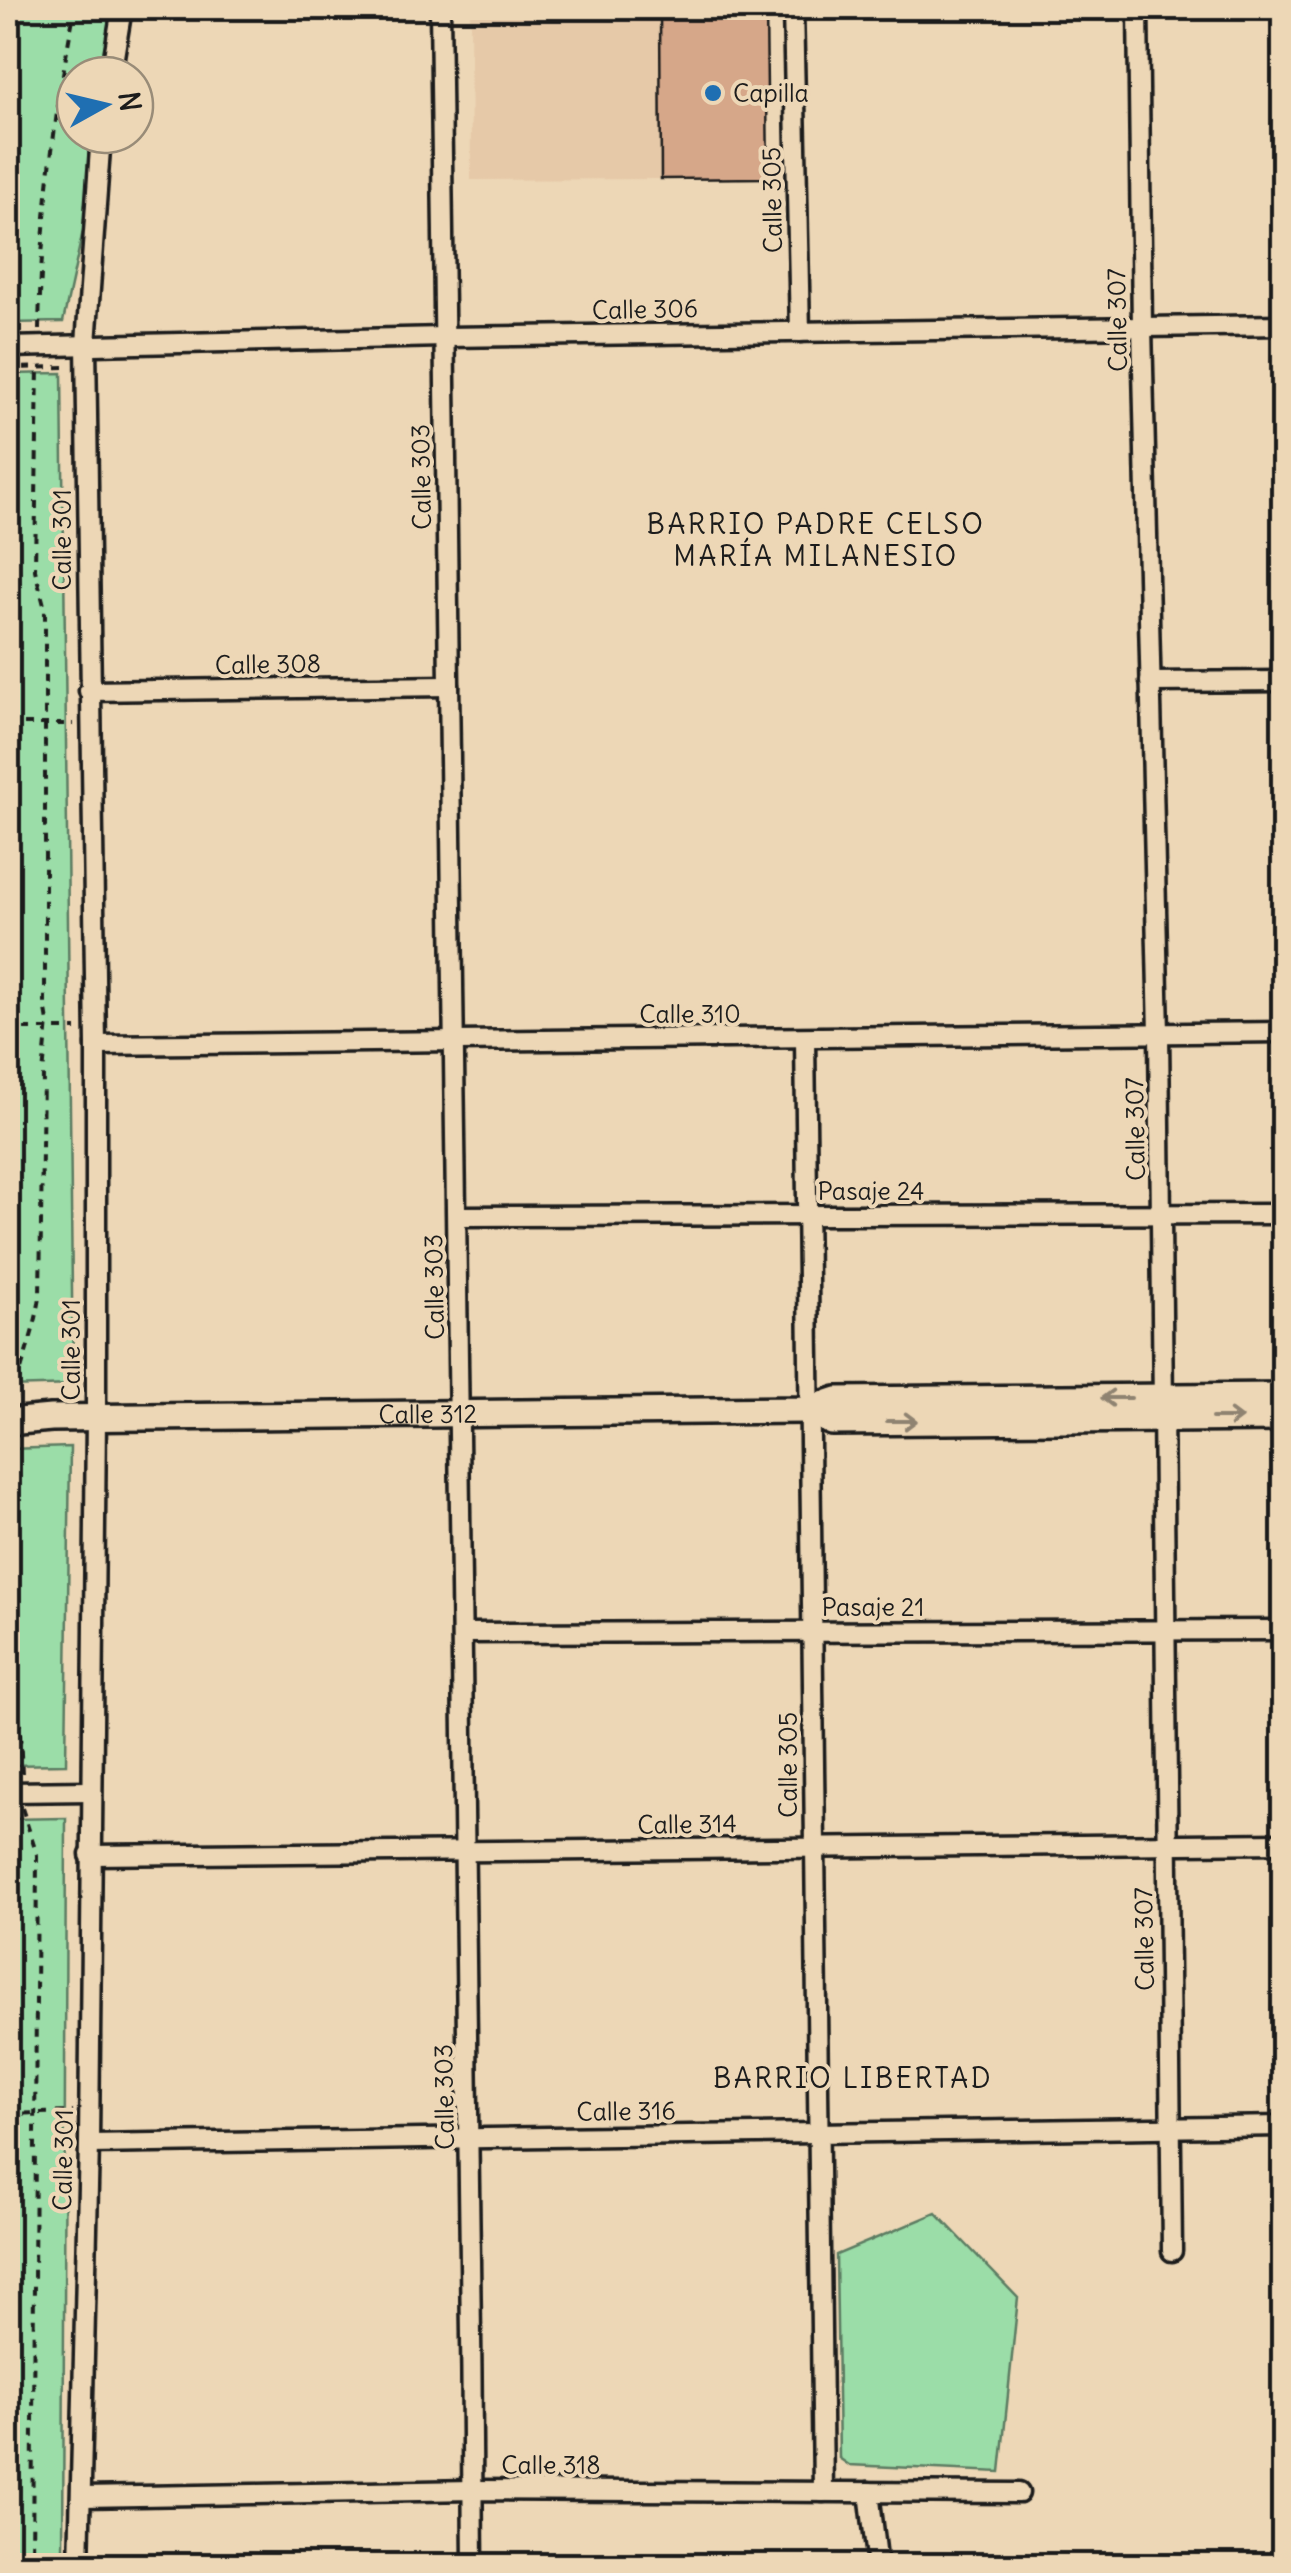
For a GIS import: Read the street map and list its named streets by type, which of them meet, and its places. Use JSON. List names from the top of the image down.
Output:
{
  "streets": {
    "street": [
      "Calle 305",
      "Calle 306",
      "Calle 307",
      "Calle 303",
      "Calle 301",
      "Calle 308",
      "Calle 310",
      "Pasaje 24",
      "Calle 312",
      "Pasaje 21",
      "Calle 314",
      "Calle 316",
      "Calle 318"
    ]
  },
  "crossings": [
    ["Calle 305", "Calle 306"],
    ["Calle 305", "Calle 310"],
    ["Calle 305", "Pasaje 24"],
    ["Calle 305", "Calle 312"],
    ["Calle 305", "Pasaje 21"],
    ["Calle 305", "Calle 314"],
    ["Calle 305", "Calle 316"],
    ["Calle 305", "Calle 318"],
    ["Calle 306", "Calle 307"],
    ["Calle 306", "Calle 303"],
    ["Calle 306", "Calle 301"],
    ["Calle 307", "Calle 310"],
    ["Calle 307", "Pasaje 24"],
    ["Calle 307", "Calle 312"],
    ["Calle 307", "Pasaje 21"],
    ["Calle 307", "Calle 314"],
    ["Calle 307", "Calle 316"],
    ["Calle 303", "Calle 308"],
    ["Calle 303", "Calle 310"],
    ["Calle 303", "Pasaje 24"],
    ["Calle 303", "Calle 312"],
    ["Calle 303", "Pasaje 21"],
    ["Calle 303", "Calle 314"],
    ["Calle 303", "Calle 316"],
    ["Calle 303", "Calle 318"],
    ["Calle 301", "Calle 308"],
    ["Calle 301", "Calle 310"],
    ["Calle 301", "Calle 312"],
    ["Calle 301", "Calle 314"],
    ["Calle 301", "Calle 316"],
    ["Calle 301", "Calle 318"]
  ],
  "districts": ["BARRIO PADRE CELSO MARÍA MILANESIO", "BARRIO LIBERTAD"],
  "places": ["Capilla"],
  "north": "right"
}
